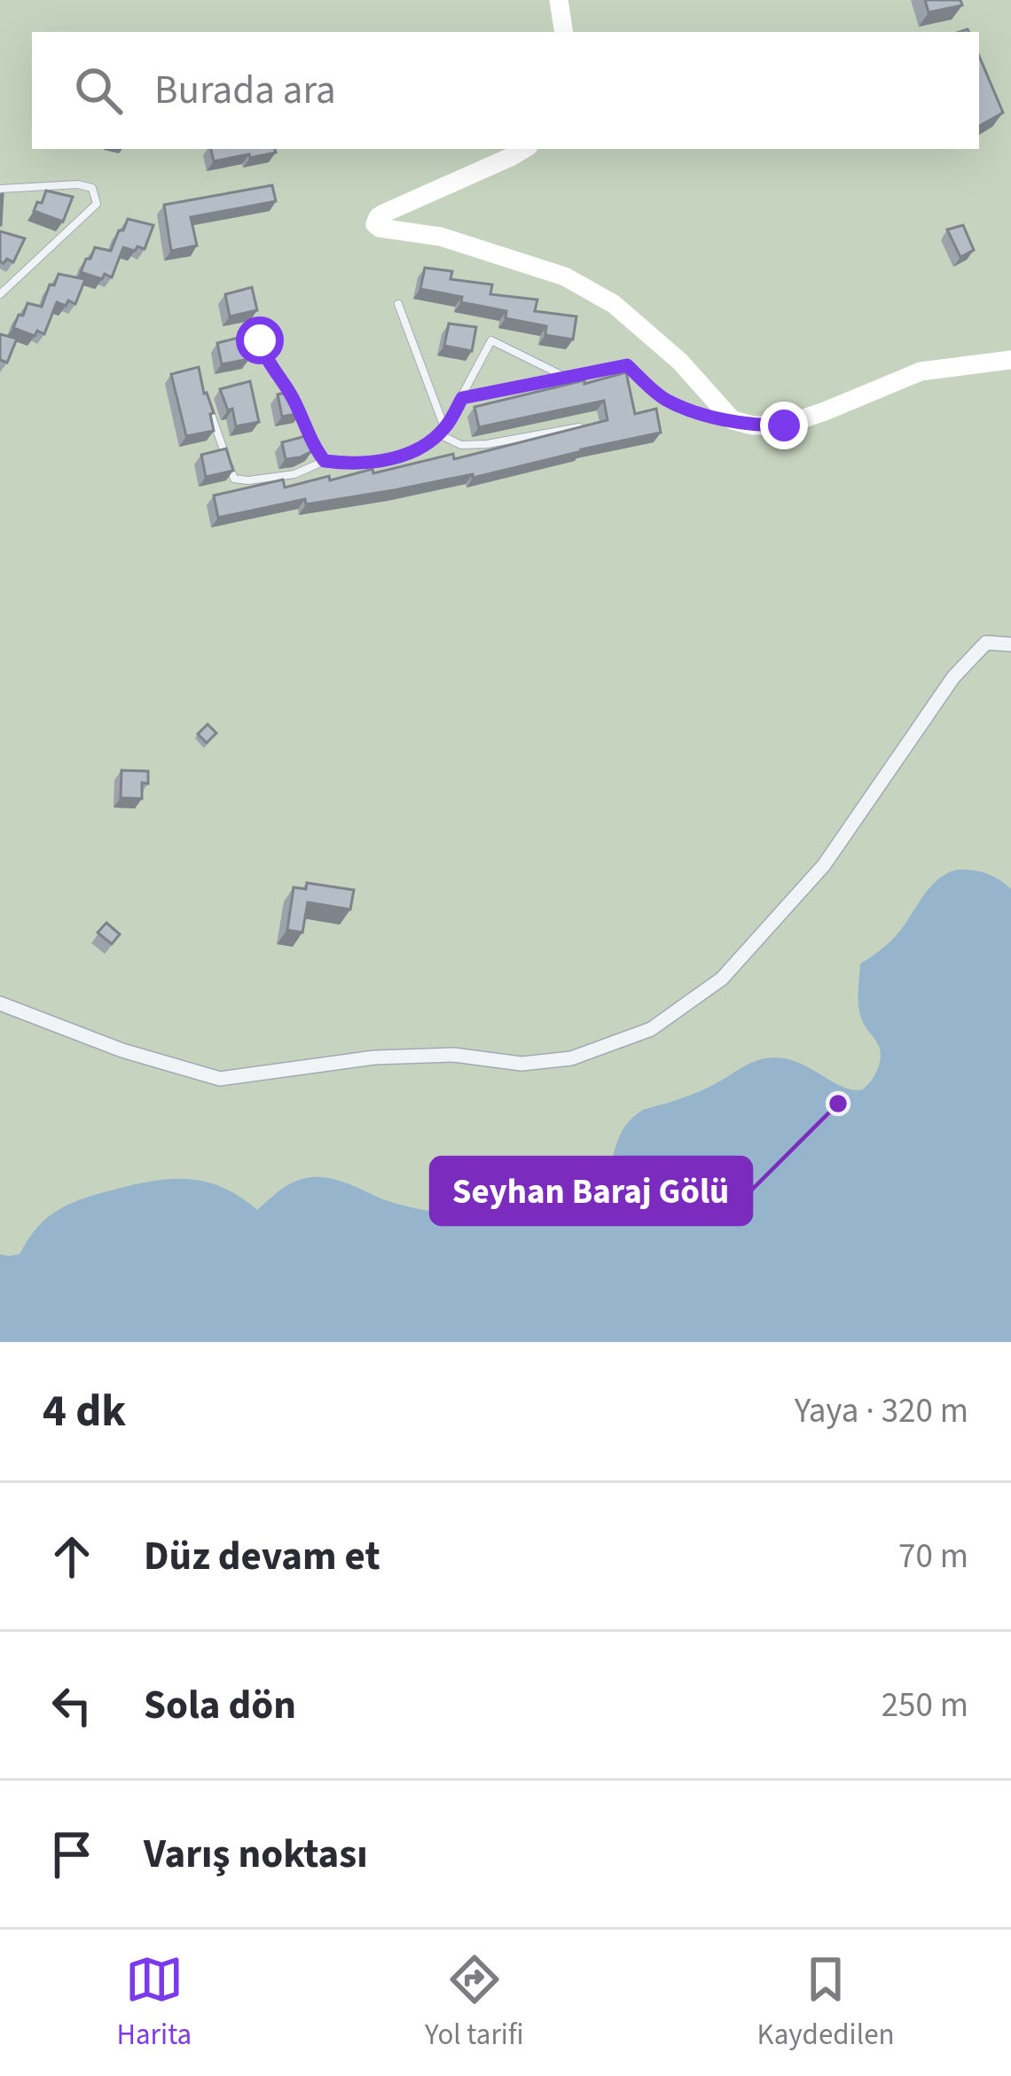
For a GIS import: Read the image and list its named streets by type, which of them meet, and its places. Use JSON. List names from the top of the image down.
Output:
{
  "places": ["Seyhan Baraj Gölü"],
  "page": {
    "search": "Burada ara",
    "heading": ["4 dk", "Yaya · 320 m"],
    "list": [
      ["Düz devam et", "70 m"],
      ["Sola dön", "250 m"],
      "Varış noktası"
    ],
    "nav": ["Harita", "Yol tarifi", "Kaydedilen"]
  }
}
